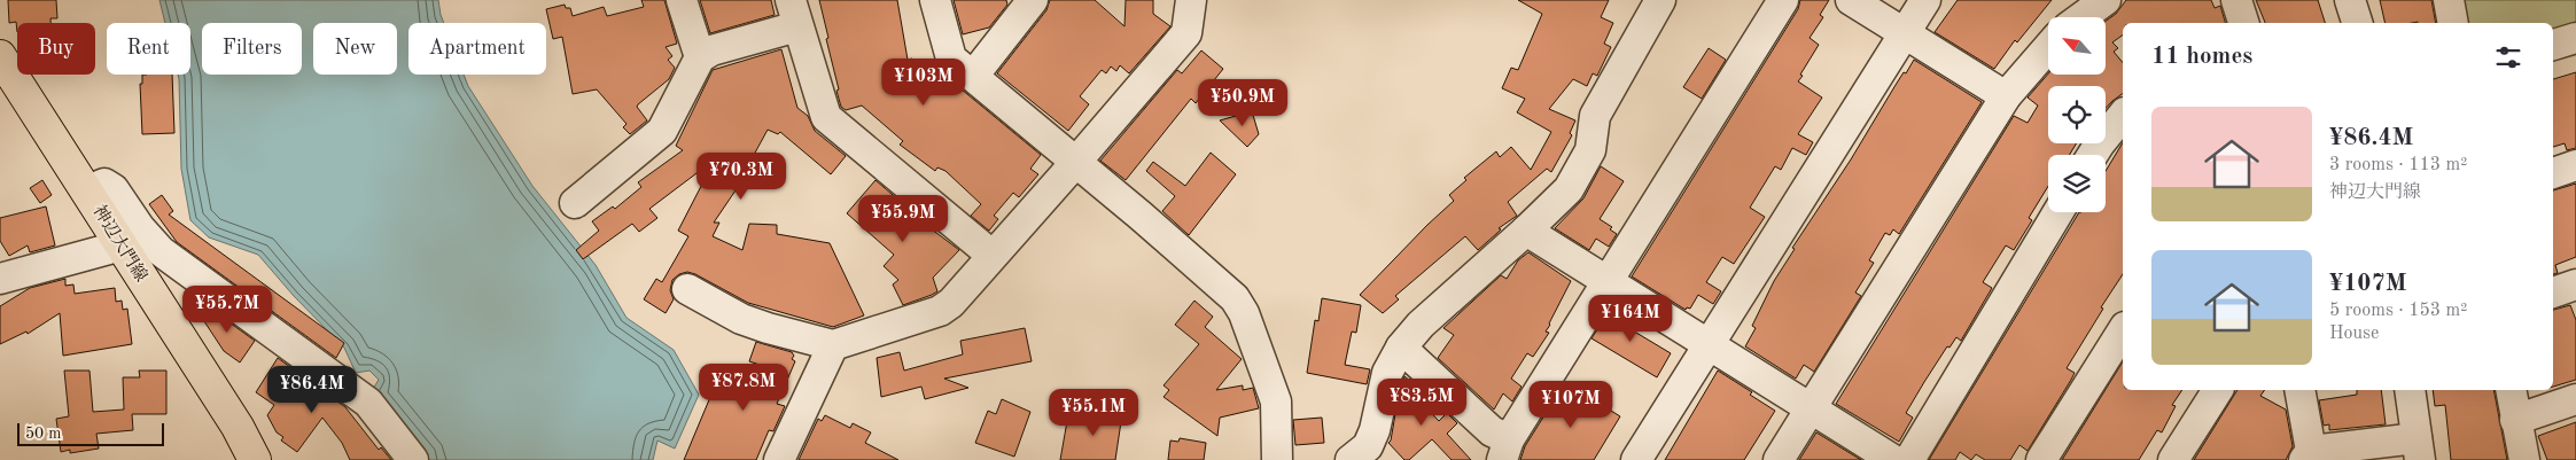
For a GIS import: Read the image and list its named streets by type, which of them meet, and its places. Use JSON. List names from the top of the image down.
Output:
{
  "streets": {
    "main road": ["神辺大門線"]
  },
  "scale_bar": "50 m",
  "north": "top left",
  "page": {
    "chip": [
      "Buy",
      "Rent",
      "Filters",
      "New",
      "Apartment"
    ],
    "heading": "11 homes",
    "price": [
      "¥103M",
      "¥50.9M",
      "¥70.3M",
      "¥55.9M",
      "¥55.7M",
      "¥164M",
      "¥87.8M",
      "¥86.4M",
      "¥83.5M",
      "¥107M",
      "¥55.1M"
    ],
    "list": [
      {
        "name": "¥86.4M",
        "note": "3 rooms · 113 m² · 神辺大門線"
      },
      {
        "name": "¥107M",
        "note": "5 rooms · 153 m² · House"
      }
    ],
    "scale": "50 m"
  }
}
